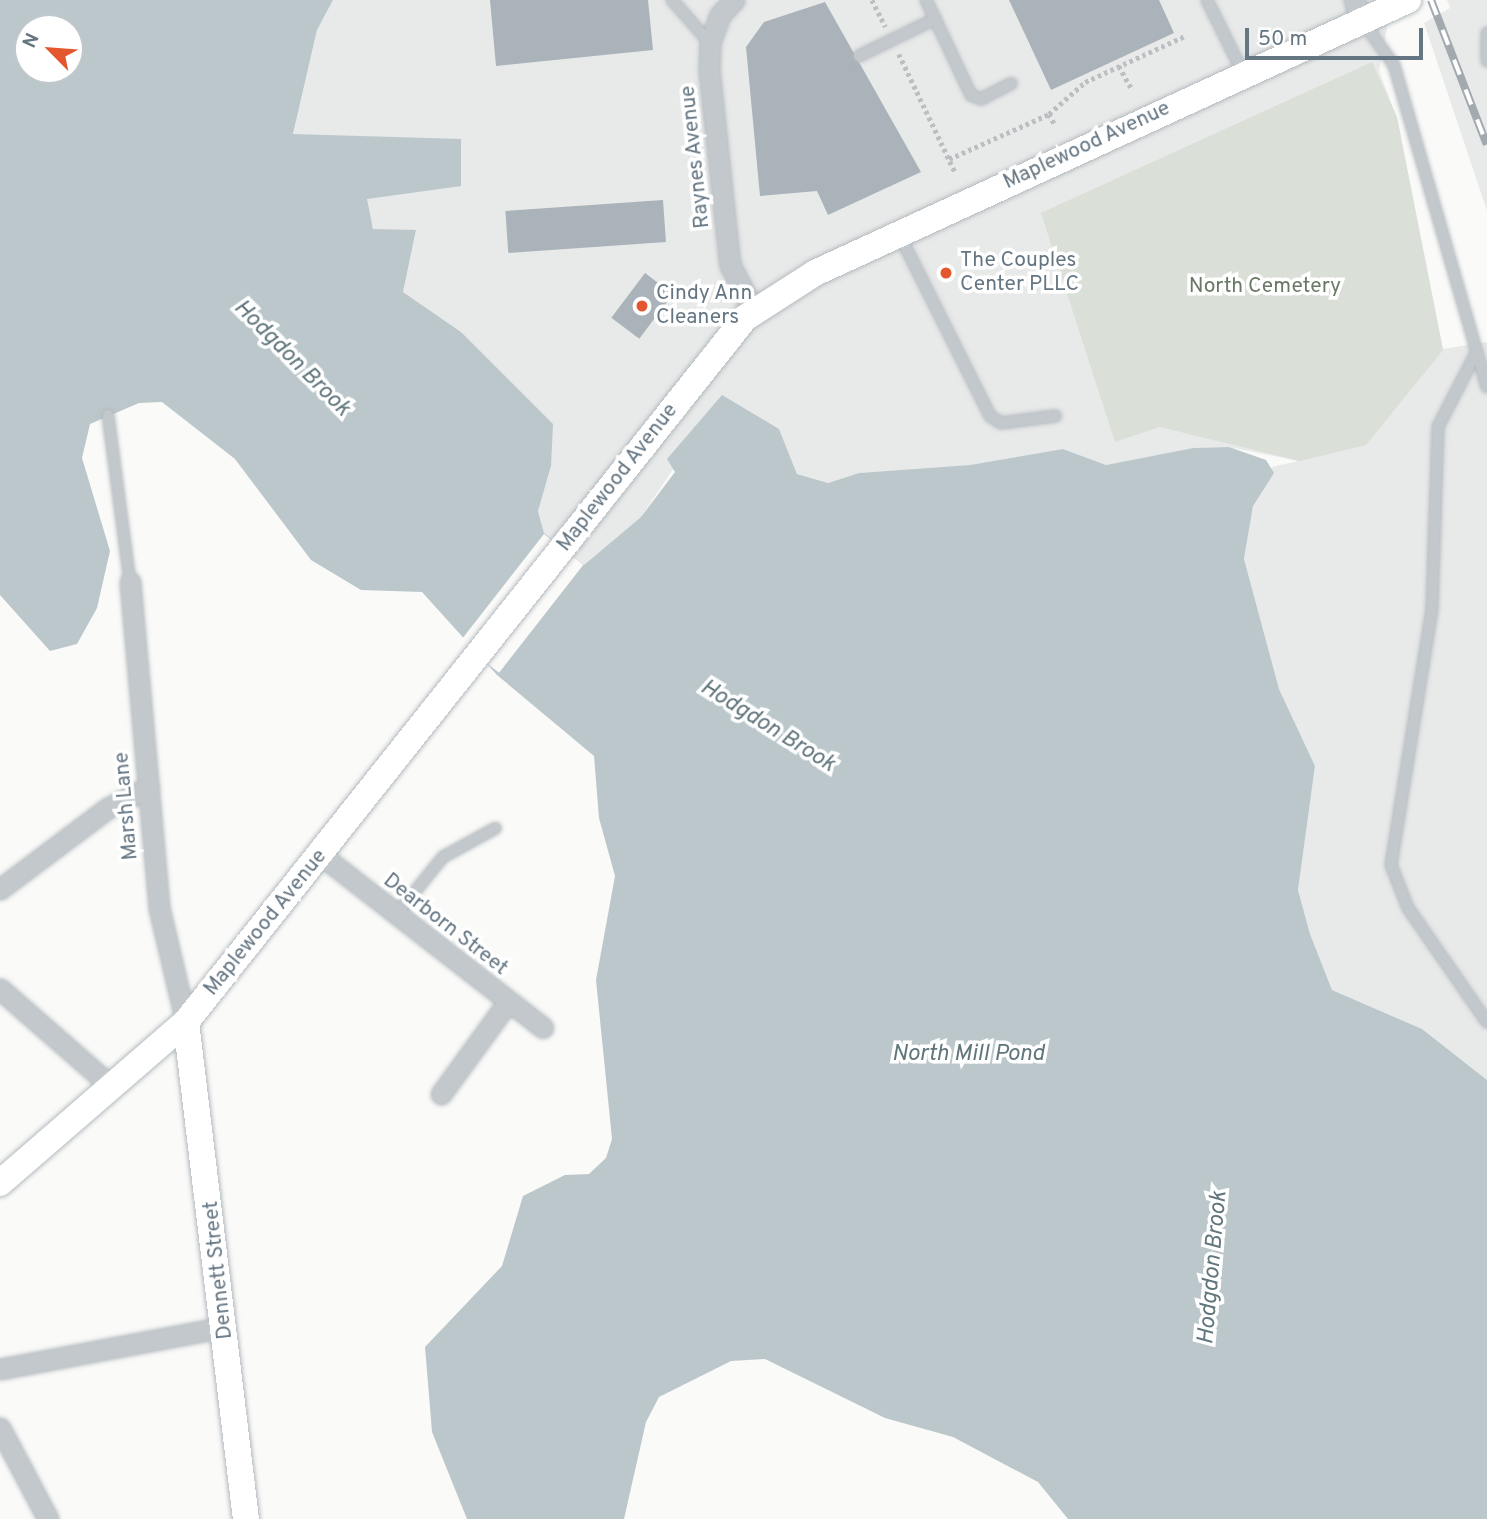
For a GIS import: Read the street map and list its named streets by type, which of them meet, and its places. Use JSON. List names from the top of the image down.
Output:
{
  "streets": {
    "street": [
      "Maplewood Avenue",
      "Raynes Avenue",
      "Marsh Lane",
      "Dearborn Street",
      "Dennett Street"
    ]
  },
  "crossings": [
    ["Maplewood Avenue", "Raynes Avenue"],
    ["Maplewood Avenue", "Marsh Lane"],
    ["Maplewood Avenue", "Dearborn Street"],
    ["Maplewood Avenue", "Dennett Street"],
    ["Marsh Lane", "Dennett Street"]
  ],
  "water": ["Hodgdon Brook", "North Mill Pond"],
  "parks": ["North Cemetery"],
  "places": ["The Couples Center PLLC", "Cindy Ann Cleaners"],
  "scale_bar": "50 m",
  "north": "top left"
}
